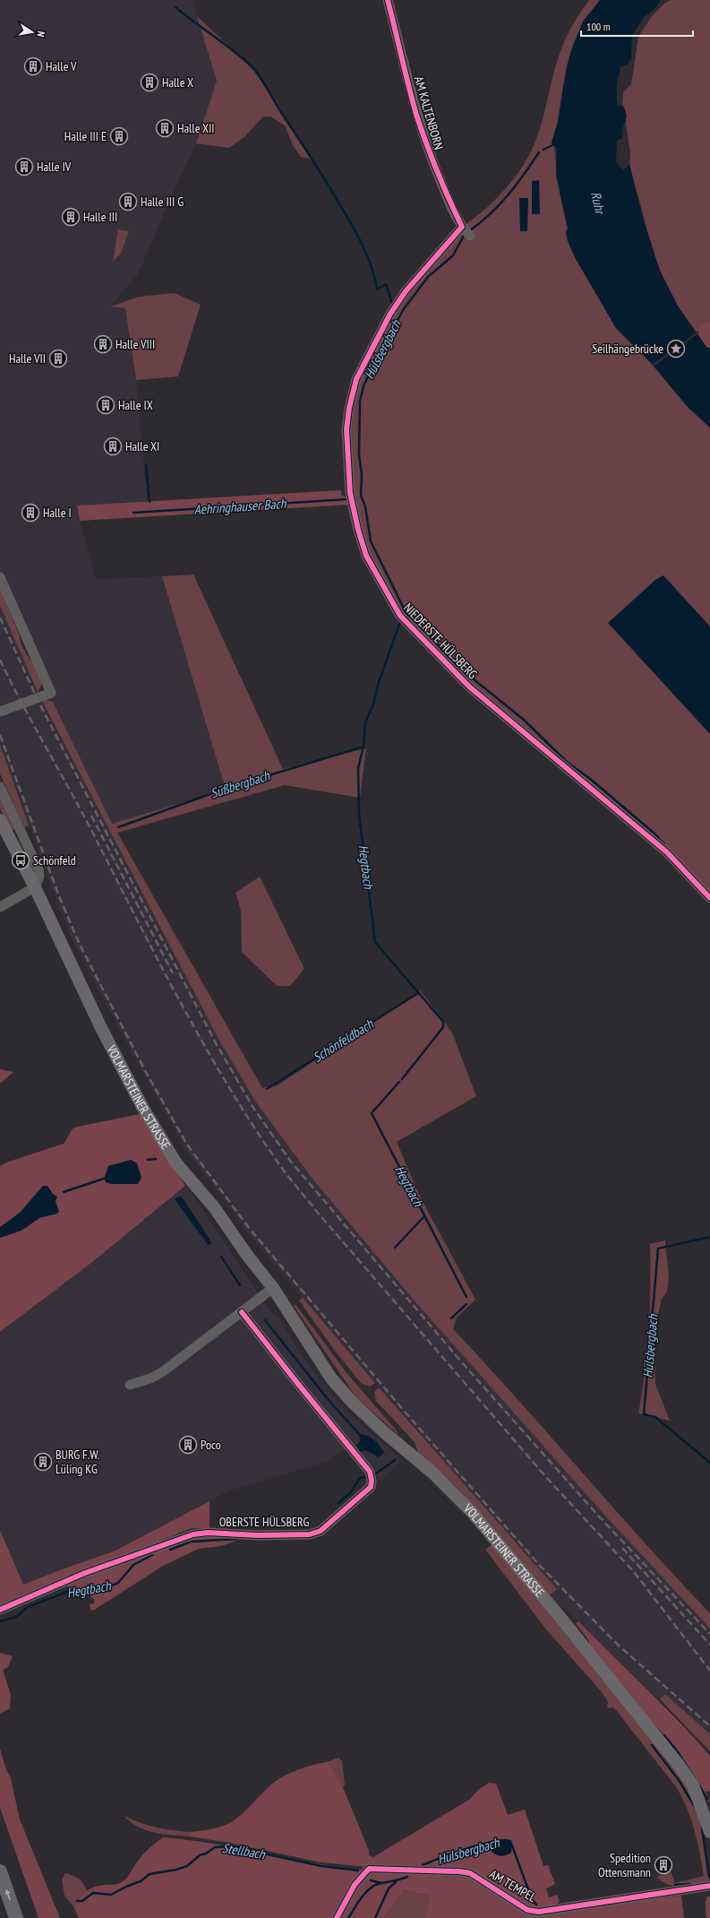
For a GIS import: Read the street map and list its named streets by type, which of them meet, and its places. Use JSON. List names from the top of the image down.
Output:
{
  "streets": {
    "main road": ["VOLMARSTEINER STRASSE"],
    "street": [
      "AM KALTENBORN",
      "NIEDERSTE HÜLSBERG",
      "OBERSTE HÜLSBERG",
      "AM TEMPEL"
    ]
  },
  "crossings": [
    ["AM KALTENBORN", "NIEDERSTE HÜLSBERG"]
  ],
  "water": [
    "Ruhr",
    "Hülsbergbach",
    "Aehringhauser Bach",
    "Süßbergbach",
    "Hegtbach",
    "Schönfeldbach",
    "Stellbach"
  ],
  "places": {
    "building": [
      "Halle V",
      "Halle X",
      "Halle XII",
      "Halle III E",
      "Halle IV",
      "Halle III G",
      "Halle III",
      "Halle VIII",
      "Halle VII",
      "Halle IX",
      "Halle XI",
      "Halle I",
      "Poco",
      "BURG F.W. Lüling KG",
      "Spedition Ottensmann"
    ],
    "place": ["Seilhängebrücke"],
    "bus stop": ["Schönfeld"]
  },
  "scale_bar": "100 m",
  "north": "right"
}
